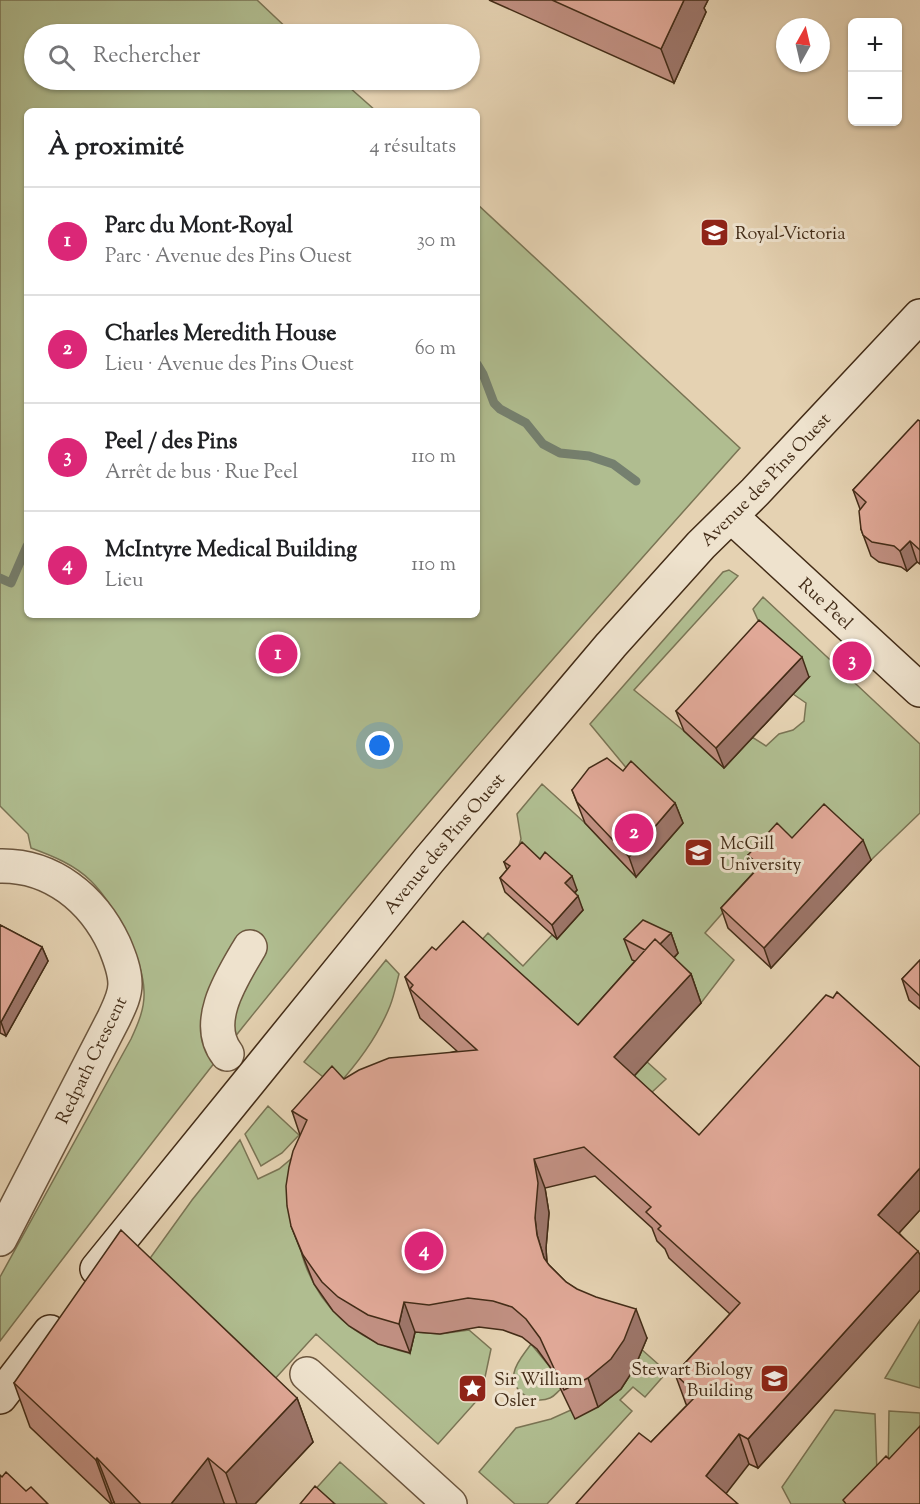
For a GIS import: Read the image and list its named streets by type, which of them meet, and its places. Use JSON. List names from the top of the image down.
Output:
{
  "streets": {
    "main road": ["Avenue des Pins Ouest", "Rue Peel", "Redpath Crescent"]
  },
  "crossings": [
    ["Avenue des Pins Ouest", "Rue Peel"]
  ],
  "places": {
    "school or university": ["Royal-Victoria", "McGill University", "Stewart Biology Building"],
    "place": ["Sir William Osler"]
  },
  "north": "top",
  "page": {
    "map_buttons": ["+", "−"],
    "search": "Rechercher",
    "heading": ["À proximité", "4 résultats"],
    "list": [
      {
        "mark": "1",
        "name": "Parc du Mont-Royal",
        "note": "Parc · Avenue des Pins Ouest",
        "value": "30 m"
      },
      {
        "mark": "2",
        "name": "Charles Meredith House",
        "note": "Lieu · Avenue des Pins Ouest",
        "value": "60 m"
      },
      {
        "mark": "3",
        "name": "Peel / des Pins",
        "note": "Arrêt de bus · Rue Peel",
        "value": "110 m"
      },
      {
        "mark": "4",
        "name": "McIntyre Medical Building",
        "note": "Lieu",
        "value": "110 m"
      }
    ],
    "pins": [
      "1",
      "3",
      "2",
      "4"
    ]
  }
}
